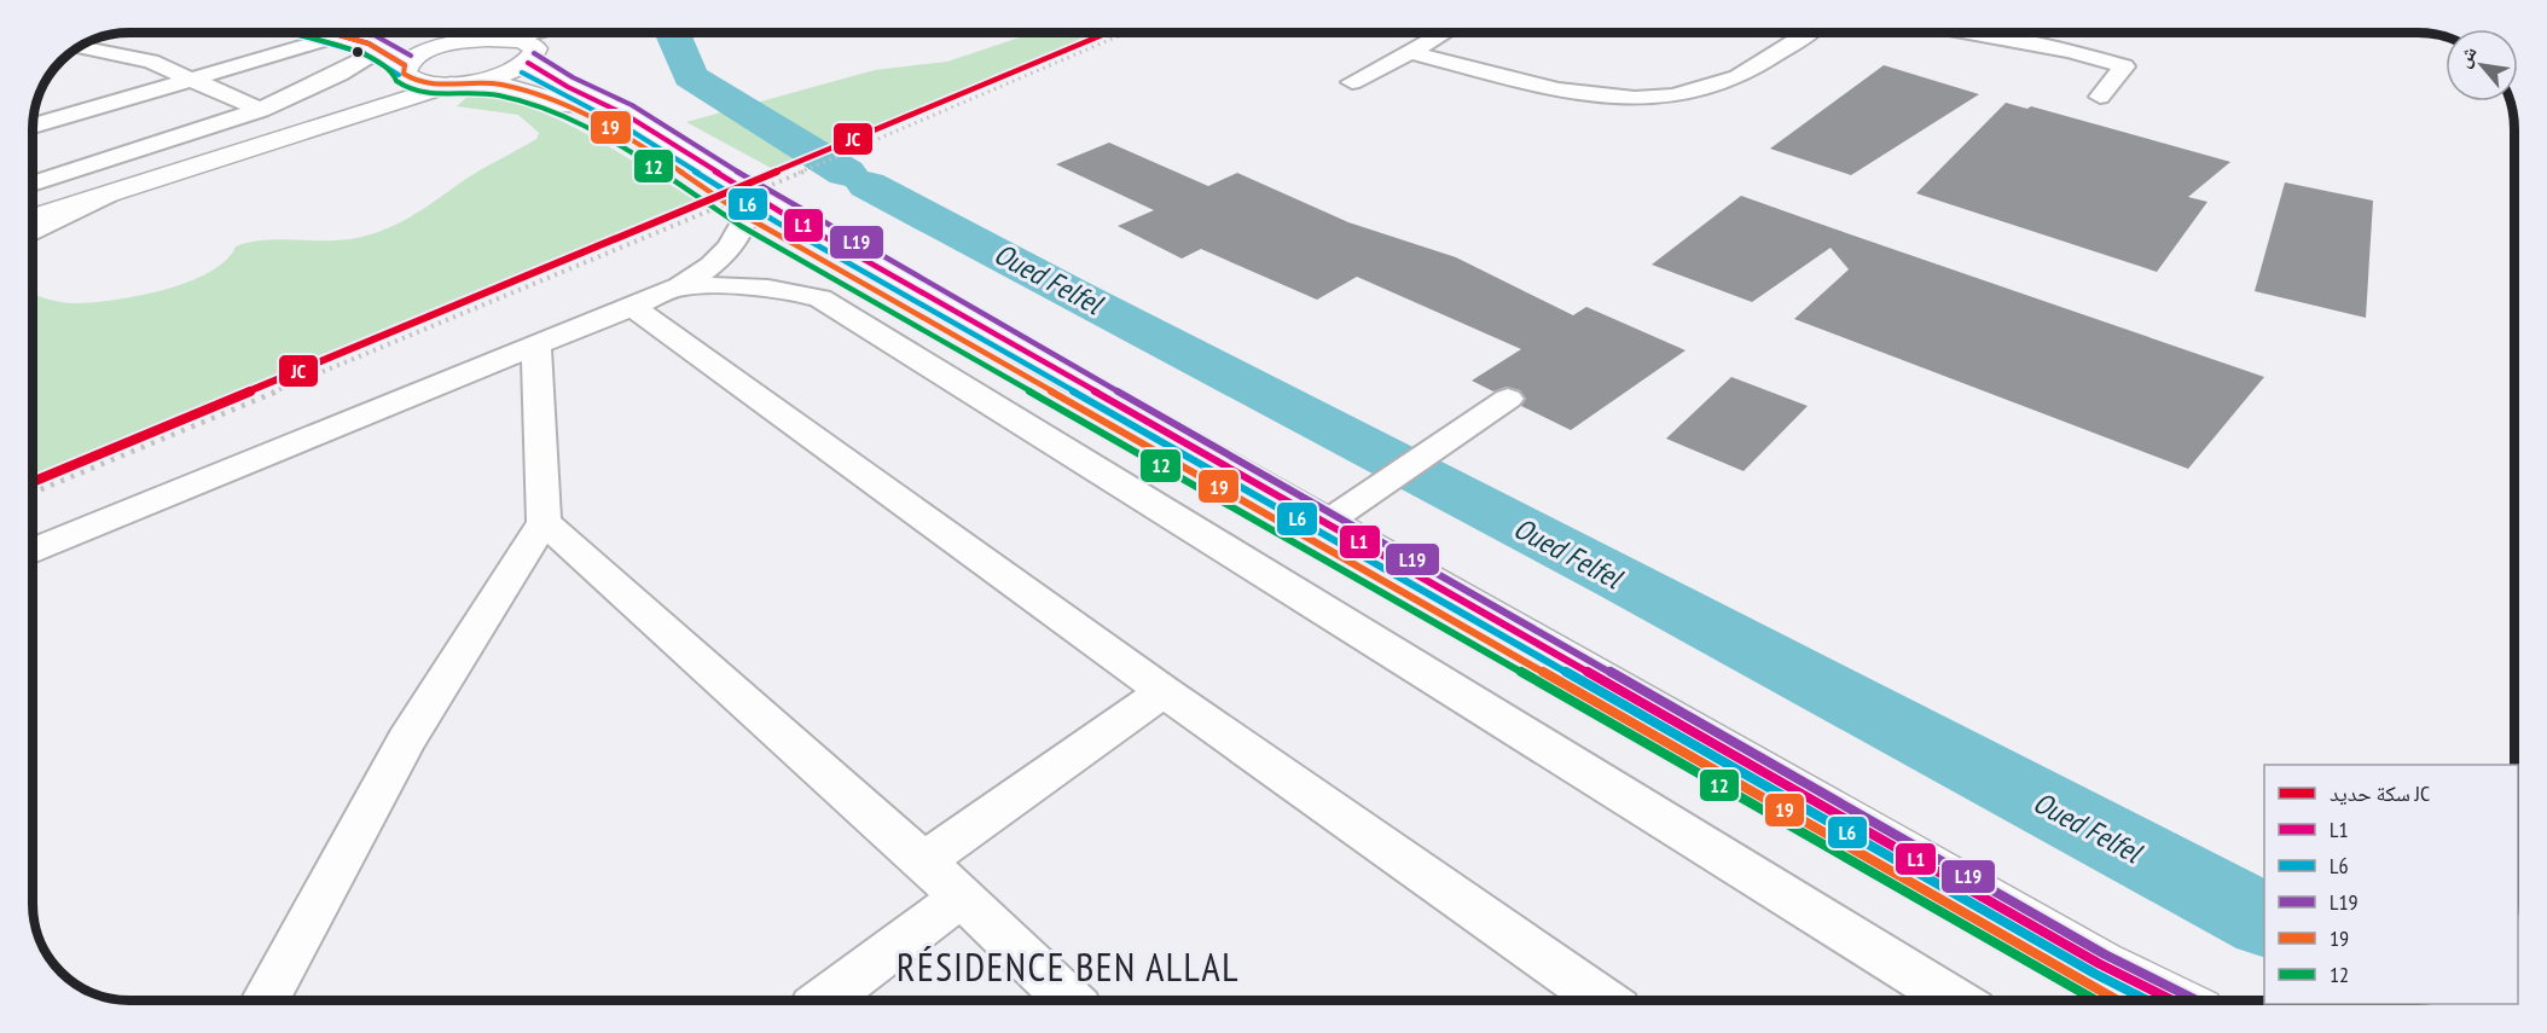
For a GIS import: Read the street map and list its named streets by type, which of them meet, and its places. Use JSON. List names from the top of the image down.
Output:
{
  "districts": ["RÉSIDENCE BEN ALLAL"],
  "water": ["Oued Felfel"],
  "lines": [
    "rail line JC",
    "transit line L1",
    "transit line L6",
    "transit line L19",
    "transit line 19",
    "transit line 12"
  ],
  "legend": [
    "سكة حديد JC",
    "L1",
    "L6",
    "L19",
    "19",
    "12"
  ],
  "north": "top left"
}
